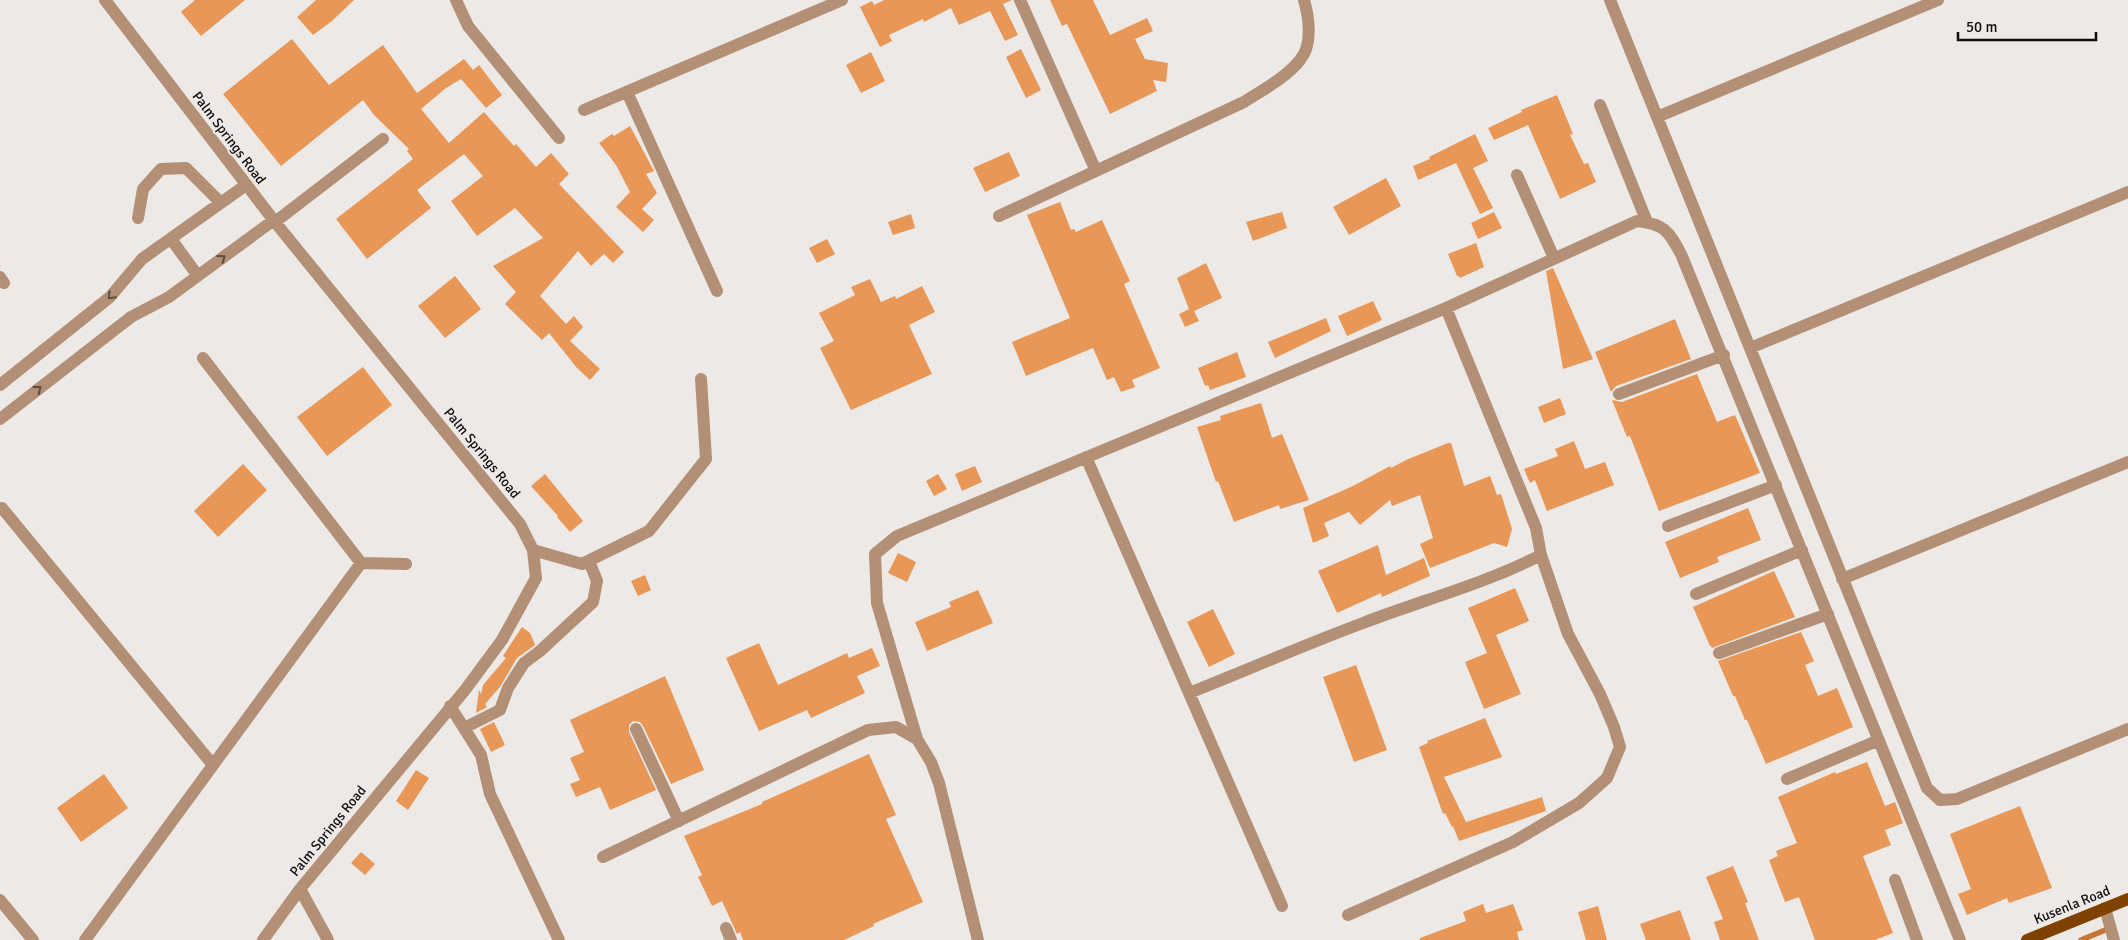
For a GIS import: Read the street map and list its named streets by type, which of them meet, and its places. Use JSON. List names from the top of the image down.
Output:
{
  "streets": {
    "main road": ["Kusenla Road"],
    "street": ["Palm Springs Road"]
  },
  "scale_bar": "50 m"
}
